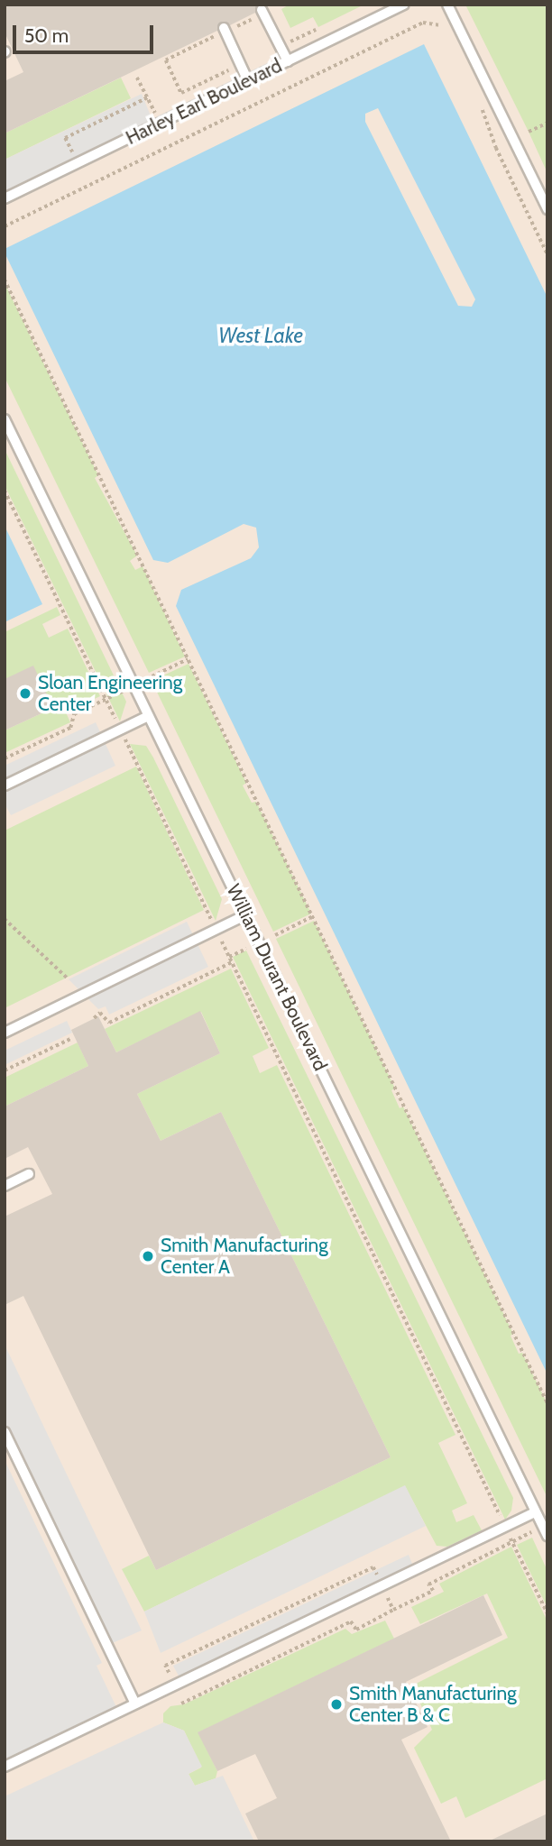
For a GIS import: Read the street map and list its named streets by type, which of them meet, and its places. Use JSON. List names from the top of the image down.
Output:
{
  "streets": {
    "lane": ["Harley Earl Boulevard", "William Durant Boulevard"]
  },
  "water": ["West Lake"],
  "places": ["Sloan Engineering Center", "Smith Manufacturing Center A", "Smith Manufacturing Center B & C"],
  "scale_bar": "50 m"
}
